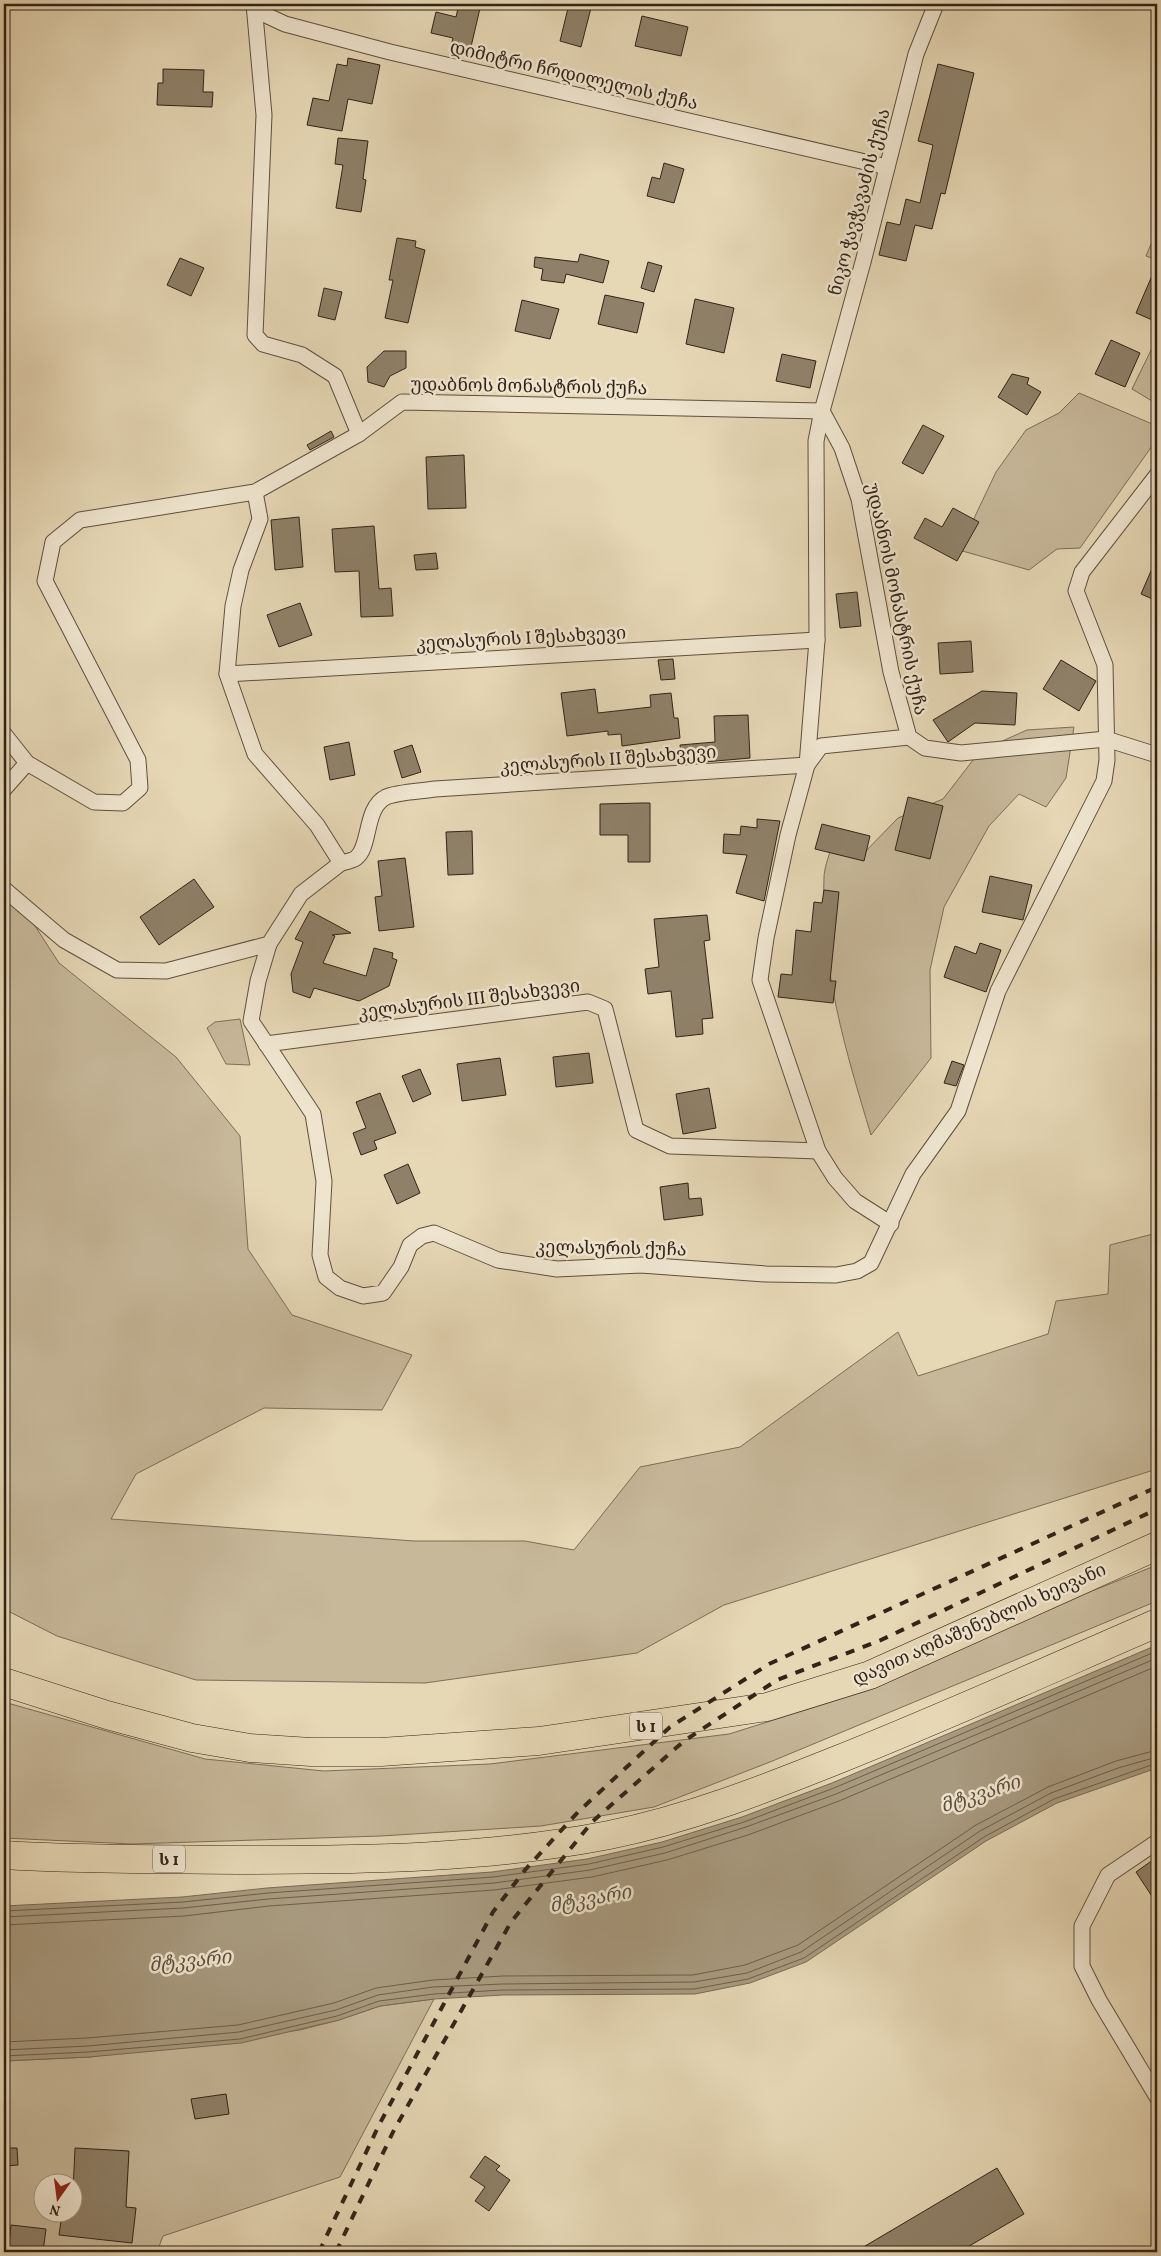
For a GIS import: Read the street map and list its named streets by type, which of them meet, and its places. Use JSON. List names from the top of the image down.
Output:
{
  "streets": {
    "highway": ["დავით აღმაშენებლის ხეივანი", "ს 1"],
    "street": [
      "დიმიტრი ჩრდილელის ქუჩა",
      "ნიკო ჭავჭავაძის ქუჩა",
      "უდაბნოს მონასტრის ქუჩა",
      "კელასურის I შესახვევი",
      "კელასურის II შესახვევი",
      "კელასურის III შესახვევი",
      "კელასურის ქუჩა"
    ]
  },
  "crossings": [
    ["დიმიტრი ჩრდილელის ქუჩა", "ნიკო ჭავჭავაძის ქუჩა"],
    ["ნიკო ჭავჭავაძის ქუჩა", "უდაბნოს მონასტრის ქუჩა"],
    ["ნიკო ჭავჭავაძის ქუჩა", "კელასურის I შესახვევი"],
    ["ნიკო ჭავჭავაძის ქუჩა", "კელასურის II შესახვევი"],
    ["ნიკო ჭავჭავაძის ქუჩა", "კელასურის III შესახვევი"],
    ["ნიკო ჭავჭავაძის ქუჩა", "კელასურის ქუჩა"],
    ["კელასურის II შესახვევი", "კელასურის ქუჩა"],
    ["კელასურის III შესახვევი", "კელასურის ქუჩა"]
  ],
  "water": ["მტკვარი"],
  "north": "bottom"
}
